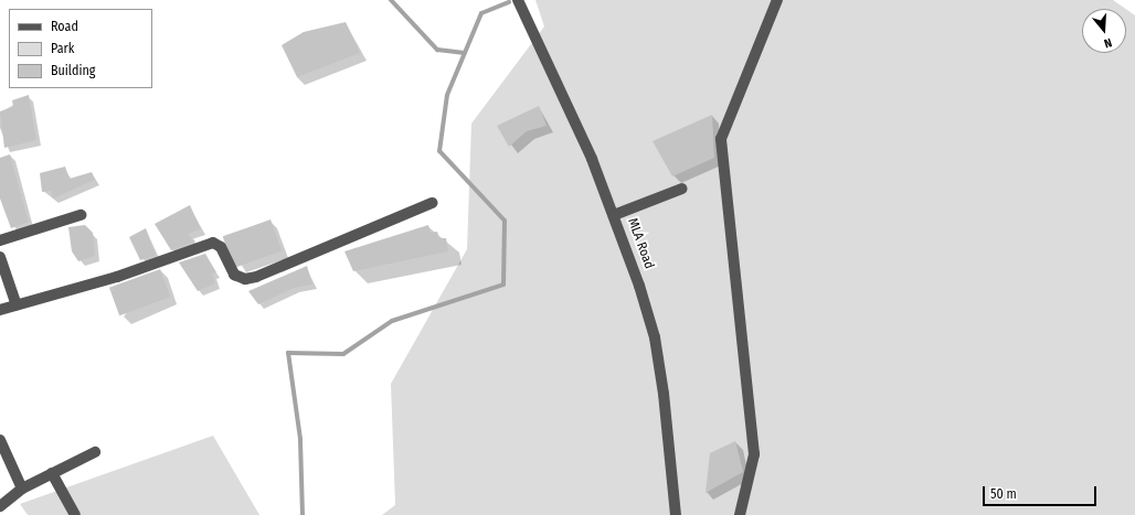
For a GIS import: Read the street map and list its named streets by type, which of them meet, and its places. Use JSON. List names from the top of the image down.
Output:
{
  "streets": {
    "street": ["MLA Road"]
  },
  "legend": ["Road", "Park", "Building"],
  "scale_bar": "50 m",
  "north": "bottom"
}
